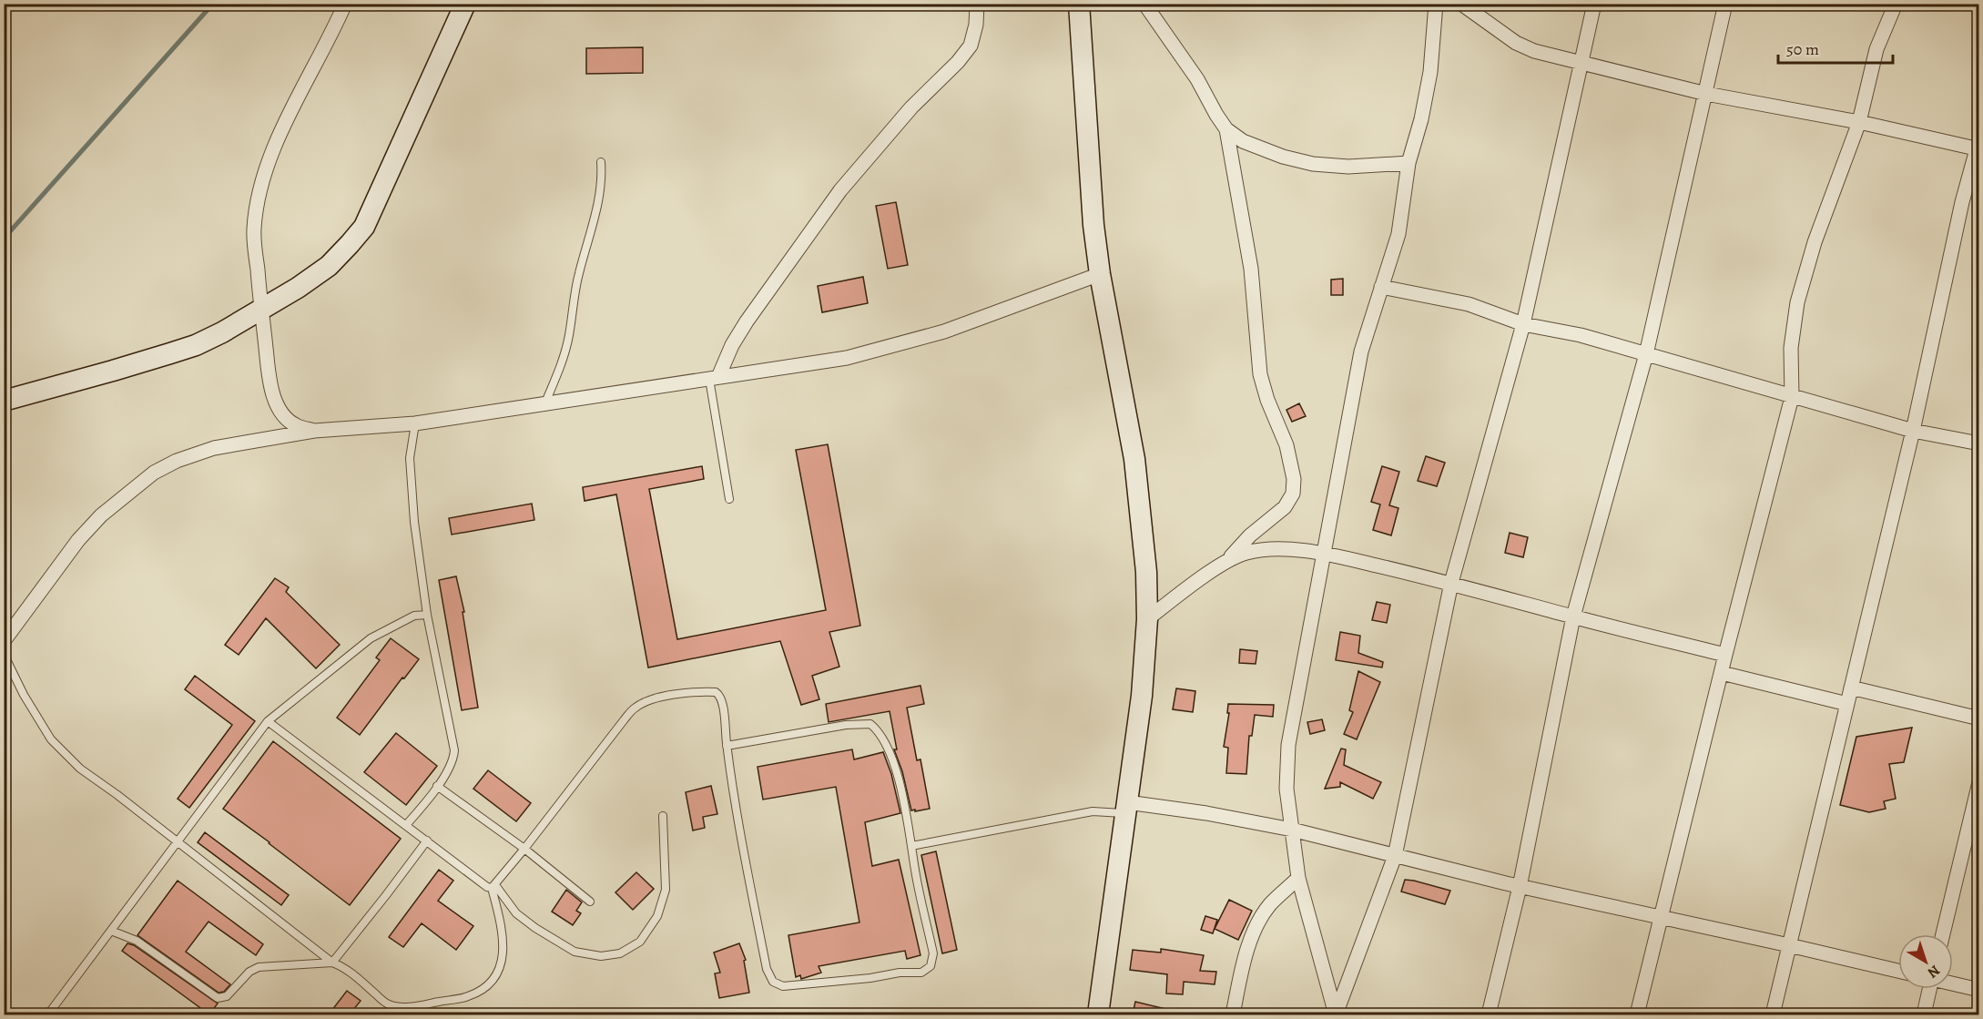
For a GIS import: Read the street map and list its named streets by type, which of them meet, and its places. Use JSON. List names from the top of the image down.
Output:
{
  "scale_bar": "50 m",
  "north": "bottom right"
}
